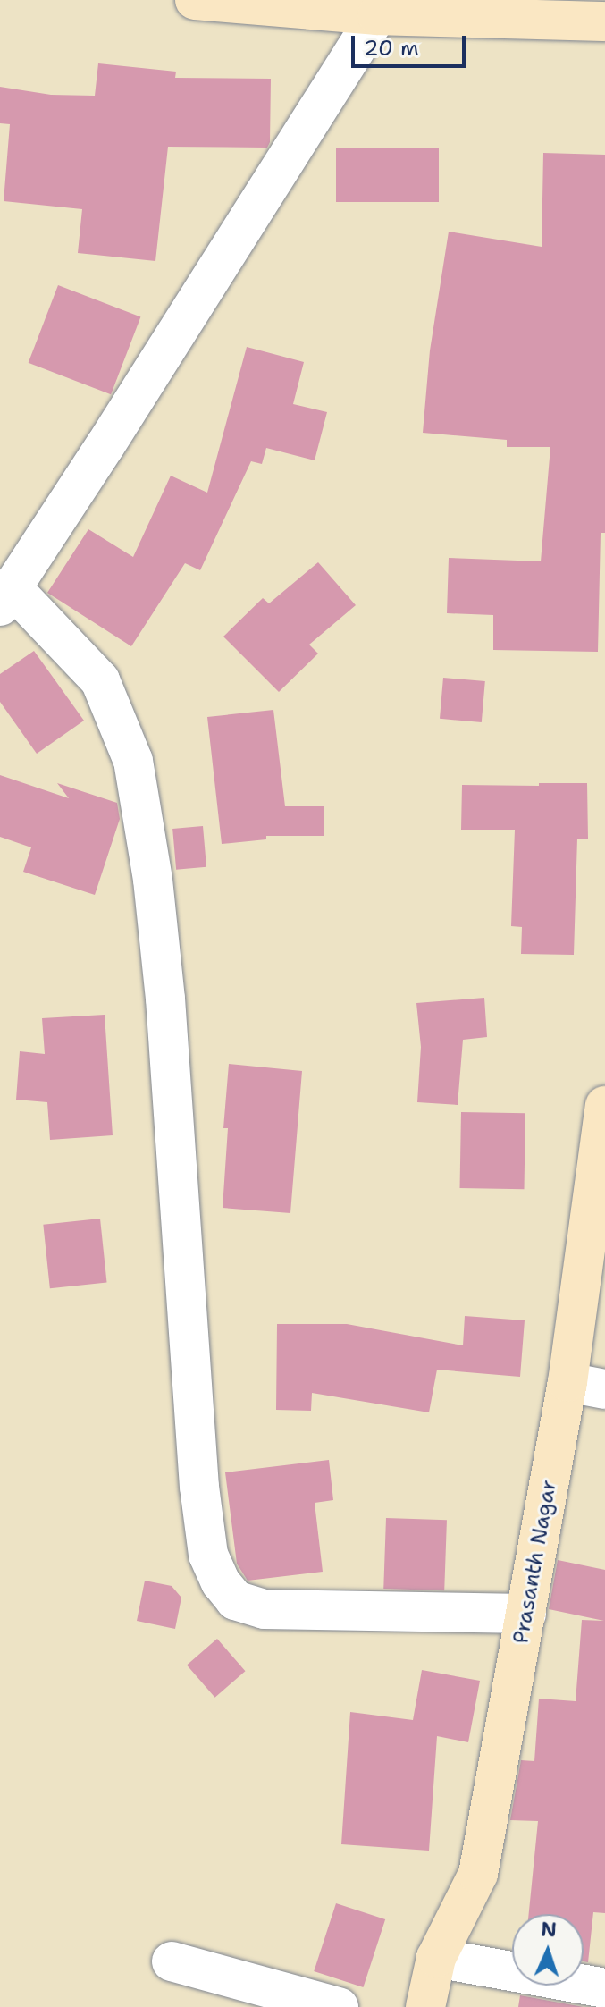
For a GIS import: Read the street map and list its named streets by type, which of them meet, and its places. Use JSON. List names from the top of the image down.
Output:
{
  "streets": {
    "street": ["Prasanth Nagar"]
  },
  "scale_bar": "20 m",
  "north": "top"
}
